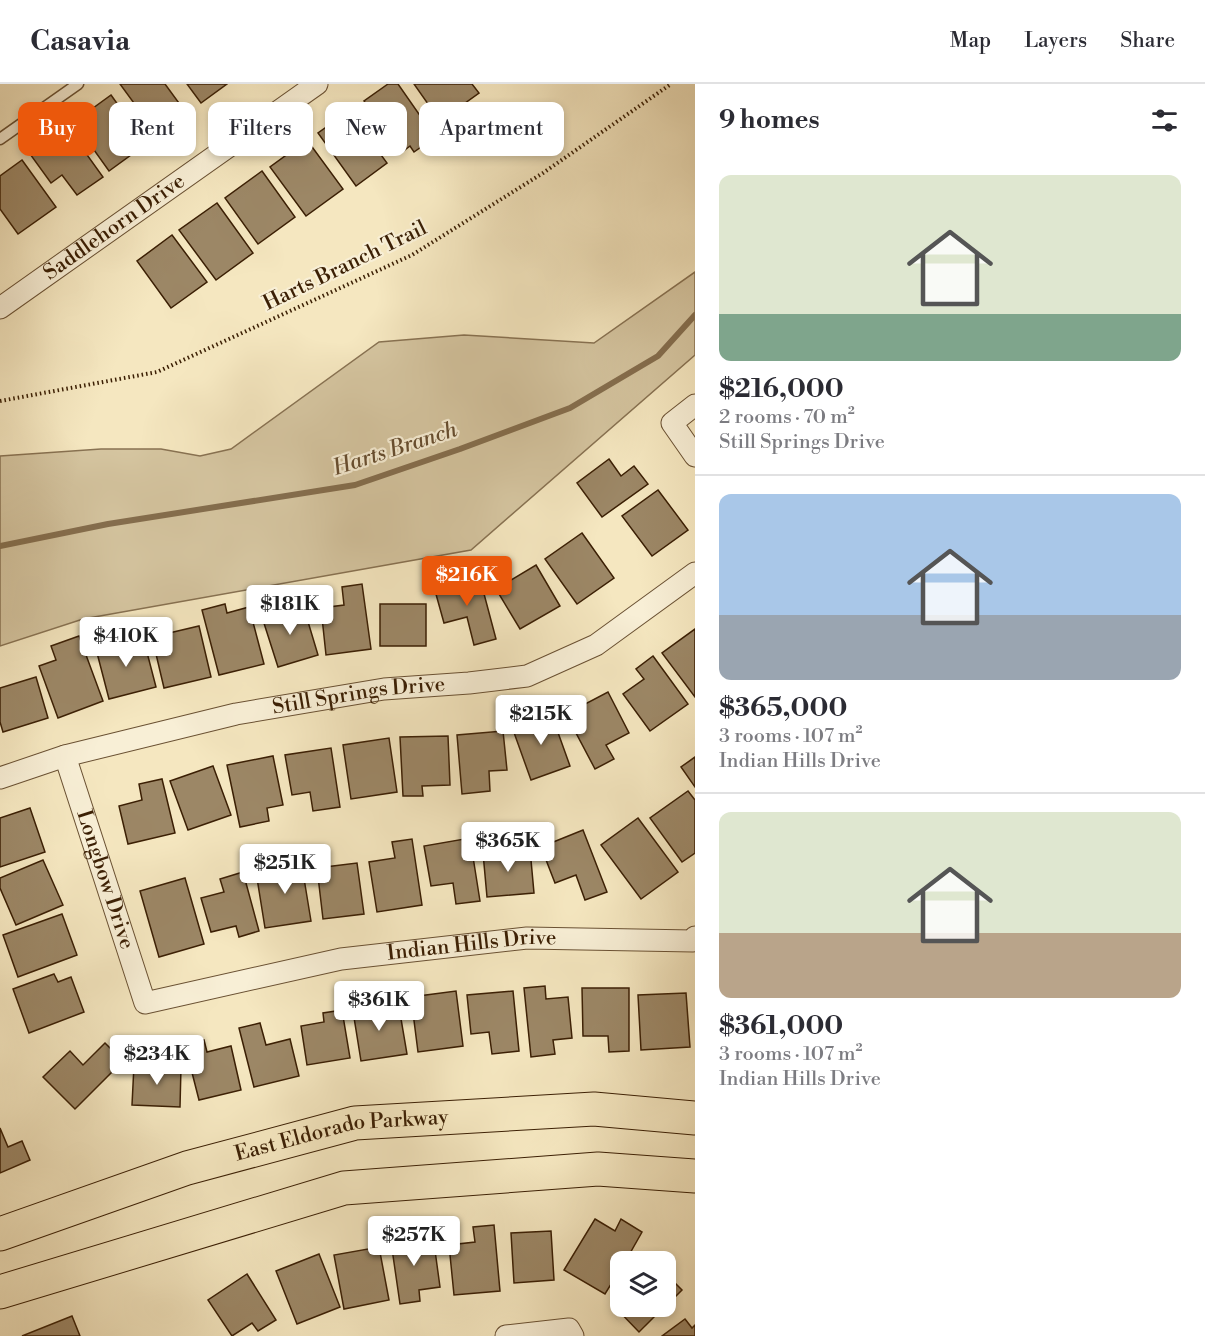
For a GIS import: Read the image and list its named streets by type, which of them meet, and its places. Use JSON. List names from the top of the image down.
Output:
{
  "streets": {
    "main road": ["East Eldorado Parkway"],
    "street": [
      "Saddlehorn Drive",
      "Still Springs Drive",
      "Longbow Drive",
      "Indian Hills Drive"
    ],
    "path": ["Harts Branch Trail"]
  },
  "crossings": [
    ["Still Springs Drive", "Longbow Drive"],
    ["Longbow Drive", "Indian Hills Drive"]
  ],
  "water": ["Harts Branch"],
  "page": {
    "header": "Casavia",
    "nav": ["Map", "Layers", "Share"],
    "heading": "9 homes",
    "chip": [
      "Buy",
      "Rent",
      "Filters",
      "New",
      "Apartment"
    ],
    "list": [
      {
        "name": "$216,000",
        "note": "2 rooms · 70 m² · Still Springs Drive"
      },
      {
        "name": "$365,000",
        "note": "3 rooms · 107 m² · Indian Hills Drive"
      },
      {
        "name": "$361,000",
        "note": "3 rooms · 107 m² · Indian Hills Drive"
      }
    ],
    "price": [
      "$216K",
      "$181K",
      "$410K",
      "$215K",
      "$365K",
      "$251K",
      "$361K",
      "$234K",
      "$257K"
    ]
  }
}
